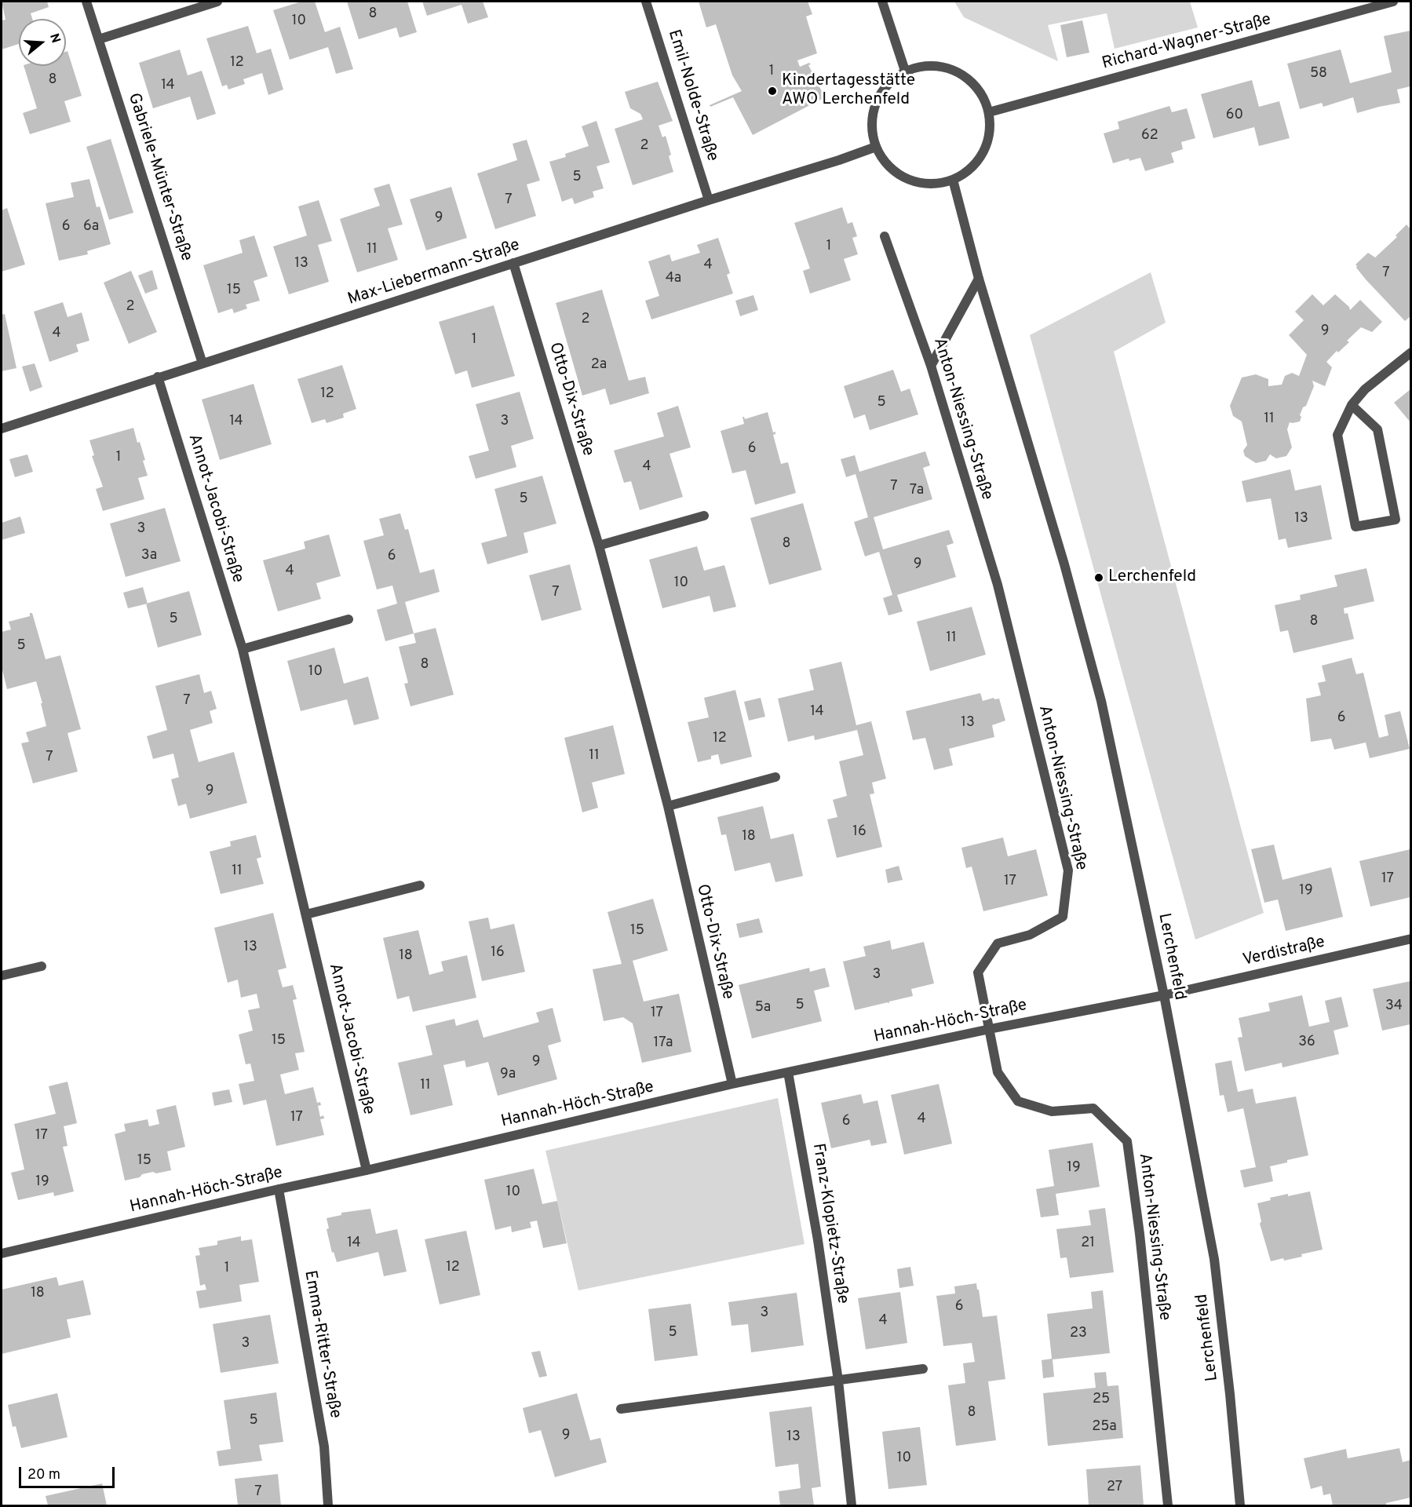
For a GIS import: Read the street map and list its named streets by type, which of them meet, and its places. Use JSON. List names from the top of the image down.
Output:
{
  "streets": {
    "street": [
      "Richard-Wagner-Straße",
      "Emil-Nolde-Straße",
      "Gabriele-Münter-Straße",
      "Max-Liebermann-Straße",
      "Otto-Dix-Straße",
      "Anton-Niessing-Straße",
      "Annot-Jacobi-Straße",
      "Verdistraße",
      "Lerchenfeld",
      "Hannah-Höch-Straße",
      "Franz-Klopietz-Straße",
      "Emma-Ritter-Straße"
    ]
  },
  "crossings": [
    ["Richard-Wagner-Straße", "Max-Liebermann-Straße"],
    ["Richard-Wagner-Straße", "Lerchenfeld"],
    ["Emil-Nolde-Straße", "Max-Liebermann-Straße"],
    ["Gabriele-Münter-Straße", "Max-Liebermann-Straße"],
    ["Max-Liebermann-Straße", "Otto-Dix-Straße"],
    ["Max-Liebermann-Straße", "Annot-Jacobi-Straße"],
    ["Max-Liebermann-Straße", "Lerchenfeld"],
    ["Otto-Dix-Straße", "Hannah-Höch-Straße"],
    ["Anton-Niessing-Straße", "Hannah-Höch-Straße"],
    ["Annot-Jacobi-Straße", "Hannah-Höch-Straße"],
    ["Verdistraße", "Lerchenfeld"],
    ["Verdistraße", "Hannah-Höch-Straße"],
    ["Lerchenfeld", "Hannah-Höch-Straße"],
    ["Hannah-Höch-Straße", "Franz-Klopietz-Straße"],
    ["Hannah-Höch-Straße", "Emma-Ritter-Straße"]
  ],
  "places": ["Kindertagesstätte AWO Lerchenfeld", "Lerchenfeld"],
  "house_numbers": [
    "8",
    "10",
    "12",
    "1",
    "58",
    "8",
    "14",
    "60",
    "62",
    "2",
    "5",
    "7",
    "9",
    "6",
    "6a",
    "1",
    "11",
    "13",
    "4",
    "7",
    "4a",
    "15",
    "2",
    "2",
    "9",
    "4",
    "1",
    "2a",
    "12",
    "5",
    "11",
    "14",
    "3",
    "6",
    "1",
    "4",
    "7",
    "7a",
    "5",
    "13",
    "3",
    "8",
    "3a",
    "6",
    "9",
    "4",
    "10",
    "7",
    "5",
    "8",
    "11",
    "5",
    "8",
    "10",
    "7",
    "14",
    "6",
    "13",
    "12",
    "11",
    "7",
    "9",
    "16",
    "18",
    "11",
    "17",
    "17",
    "19",
    "15",
    "13",
    "16",
    "18",
    "3",
    "5",
    "34",
    "5a",
    "17",
    "15",
    "36",
    "17a",
    "9",
    "9a",
    "11",
    "17",
    "4",
    "6",
    "17",
    "15",
    "19",
    "19",
    "10",
    "14",
    "21",
    "12",
    "1",
    "18",
    "6",
    "3",
    "4",
    "5",
    "23",
    "3",
    "25",
    "8",
    "5",
    "25a",
    "9",
    "13",
    "10",
    "27",
    "7"
  ],
  "scale_bar": "20 m",
  "north": "right"
}
